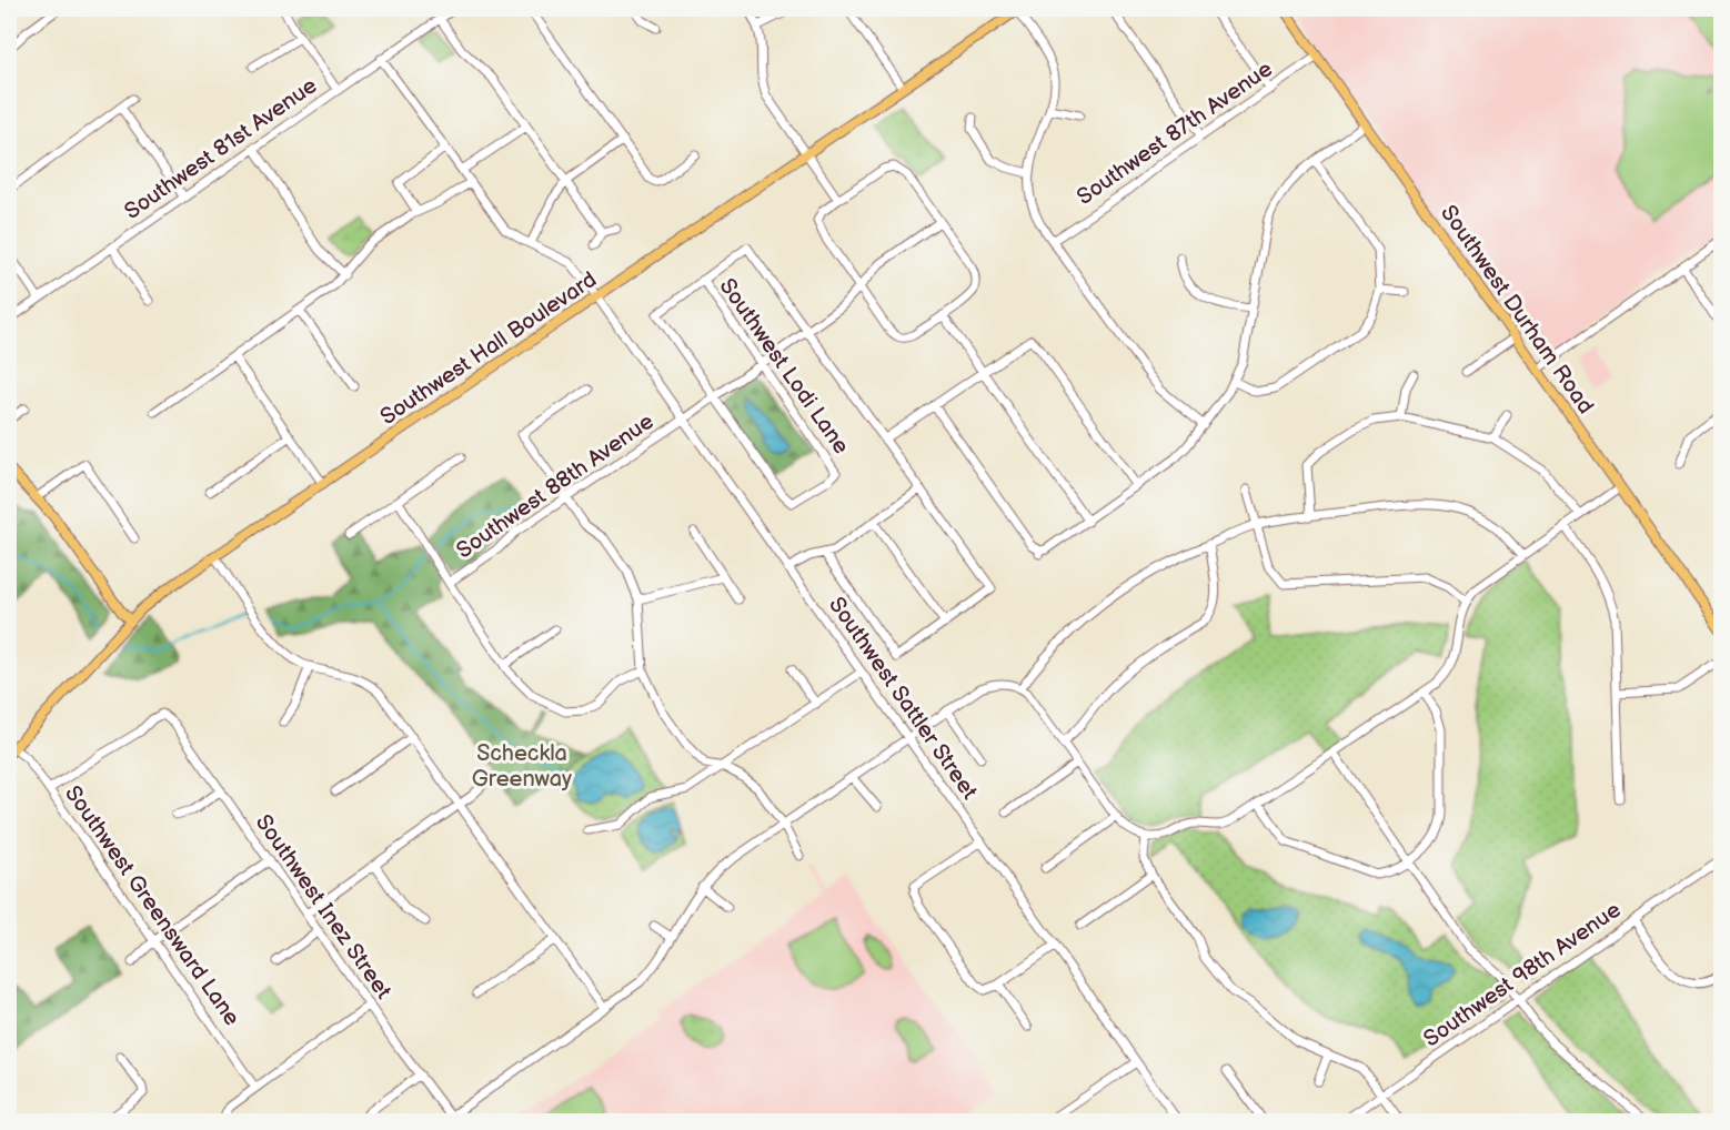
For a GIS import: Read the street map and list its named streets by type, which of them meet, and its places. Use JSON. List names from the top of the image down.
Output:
{
  "streets": {
    "main road": ["Southwest Durham Road", "Southwest Hall Boulevard"],
    "street": [
      "Southwest 87th Avenue",
      "Southwest 81st Avenue",
      "Southwest Lodi Lane",
      "Southwest 88th Avenue",
      "Southwest Sattler Street",
      "Southwest Greensward Lane",
      "Southwest Inez Street",
      "Southwest 98th Avenue"
    ]
  },
  "crossings": [
    ["Southwest 87th Avenue", "Southwest Durham Road"],
    ["Southwest 81st Avenue", "Southwest Sattler Street"],
    ["Southwest Hall Boulevard", "Southwest Sattler Street"],
    ["Southwest Hall Boulevard", "Southwest Greensward Lane"],
    ["Southwest Lodi Lane", "Southwest 88th Avenue"],
    ["Southwest 88th Avenue", "Southwest Sattler Street"],
    ["Southwest Greensward Lane", "Southwest Inez Street"]
  ],
  "parks": ["Scheckla Greenway"]
}
